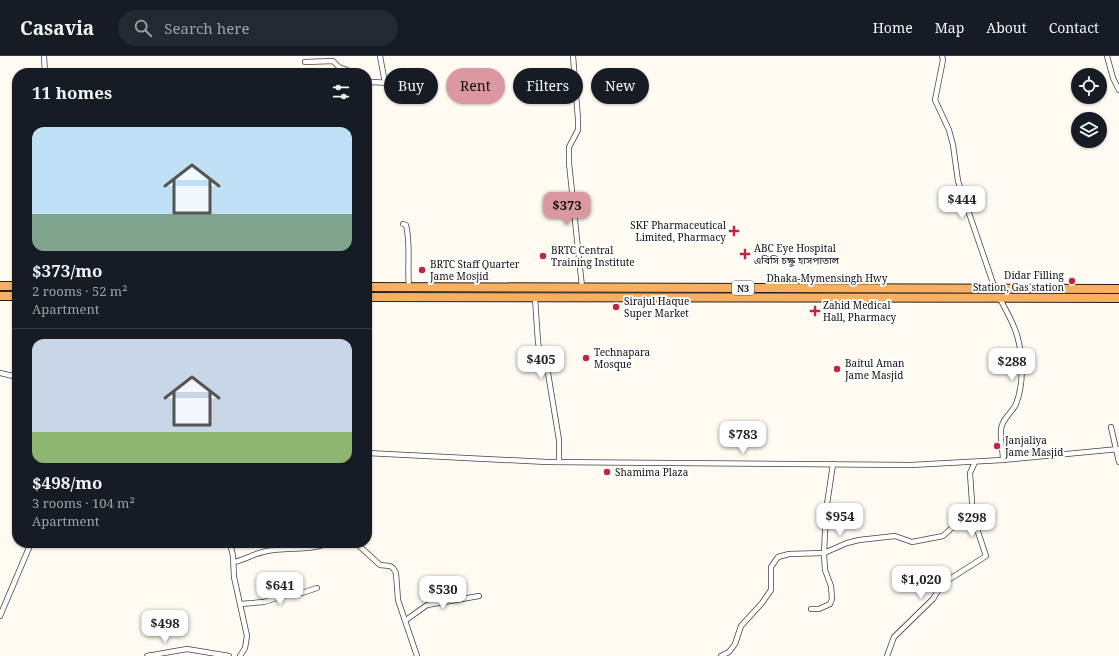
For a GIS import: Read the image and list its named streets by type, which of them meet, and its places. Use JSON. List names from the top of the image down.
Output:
{
  "streets": {
    "highway": ["Dhaka-Mymensingh Hwy", "N3"]
  },
  "places": {
    "health": ["SKF Pharmaceutical Limited, Pharmacy", "ABC Eye Hospital এবিসি চক্ষু হাসপাতাল", "Zahid Medical Hall, Pharmacy"],
    "other": [
      "BRTC Central Training Institute",
      "BRTC Staff Quarter Jame Mosjid",
      "Didar Filling Station, Gas station",
      "Sirajul Haque Super Market",
      "Technapara Mosque",
      "Baitul Aman Jame Masjid",
      "Janjaliya Jame Masjid",
      "Shamima Plaza"
    ]
  },
  "page": {
    "header": "Casavia",
    "search": "Search here",
    "nav": [
      "Home",
      "Map",
      "About",
      "Contact"
    ],
    "chip": [
      "Buy",
      "Rent",
      "Filters",
      "New"
    ],
    "heading": "11 homes",
    "list": [
      {
        "name": "$373/mo",
        "note": "2 rooms · 52 m² · Apartment"
      },
      {
        "name": "$498/mo",
        "note": "3 rooms · 104 m² · Apartment"
      }
    ],
    "price": [
      "$444",
      "$373",
      "$405",
      "$288",
      "$783",
      "$954",
      "$298",
      "$1,020",
      "$641",
      "$530",
      "$498"
    ]
  }
}
